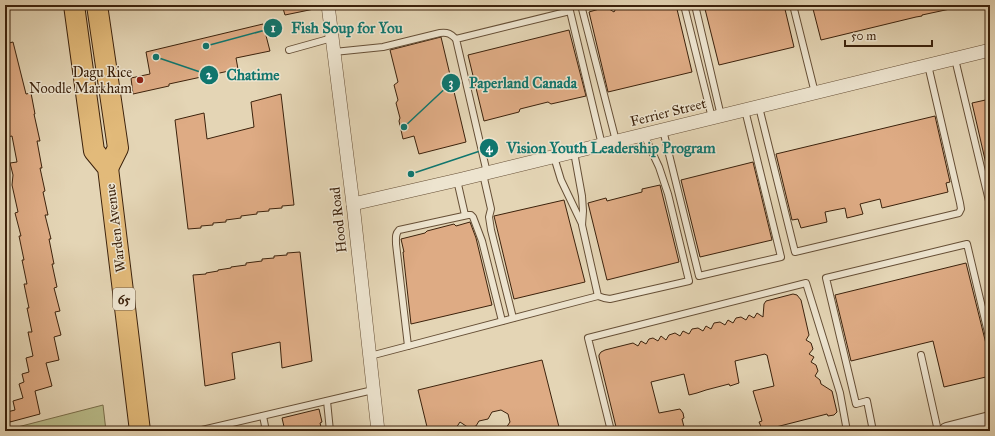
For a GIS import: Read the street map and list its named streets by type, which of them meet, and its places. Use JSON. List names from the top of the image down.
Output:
{
  "streets": {
    "main road": ["Warden Avenue", "65"],
    "street": ["Ferrier Street", "Hood Road"]
  },
  "crossings": [
    ["Ferrier Street", "Hood Road"]
  ],
  "places": [
    "Fish Soup for You",
    "Chatime",
    "Dagu Rice Noodle Markham",
    "Paperland Canada",
    "Vision Youth Leadership Program"
  ],
  "scale_bar": "50 m"
}
